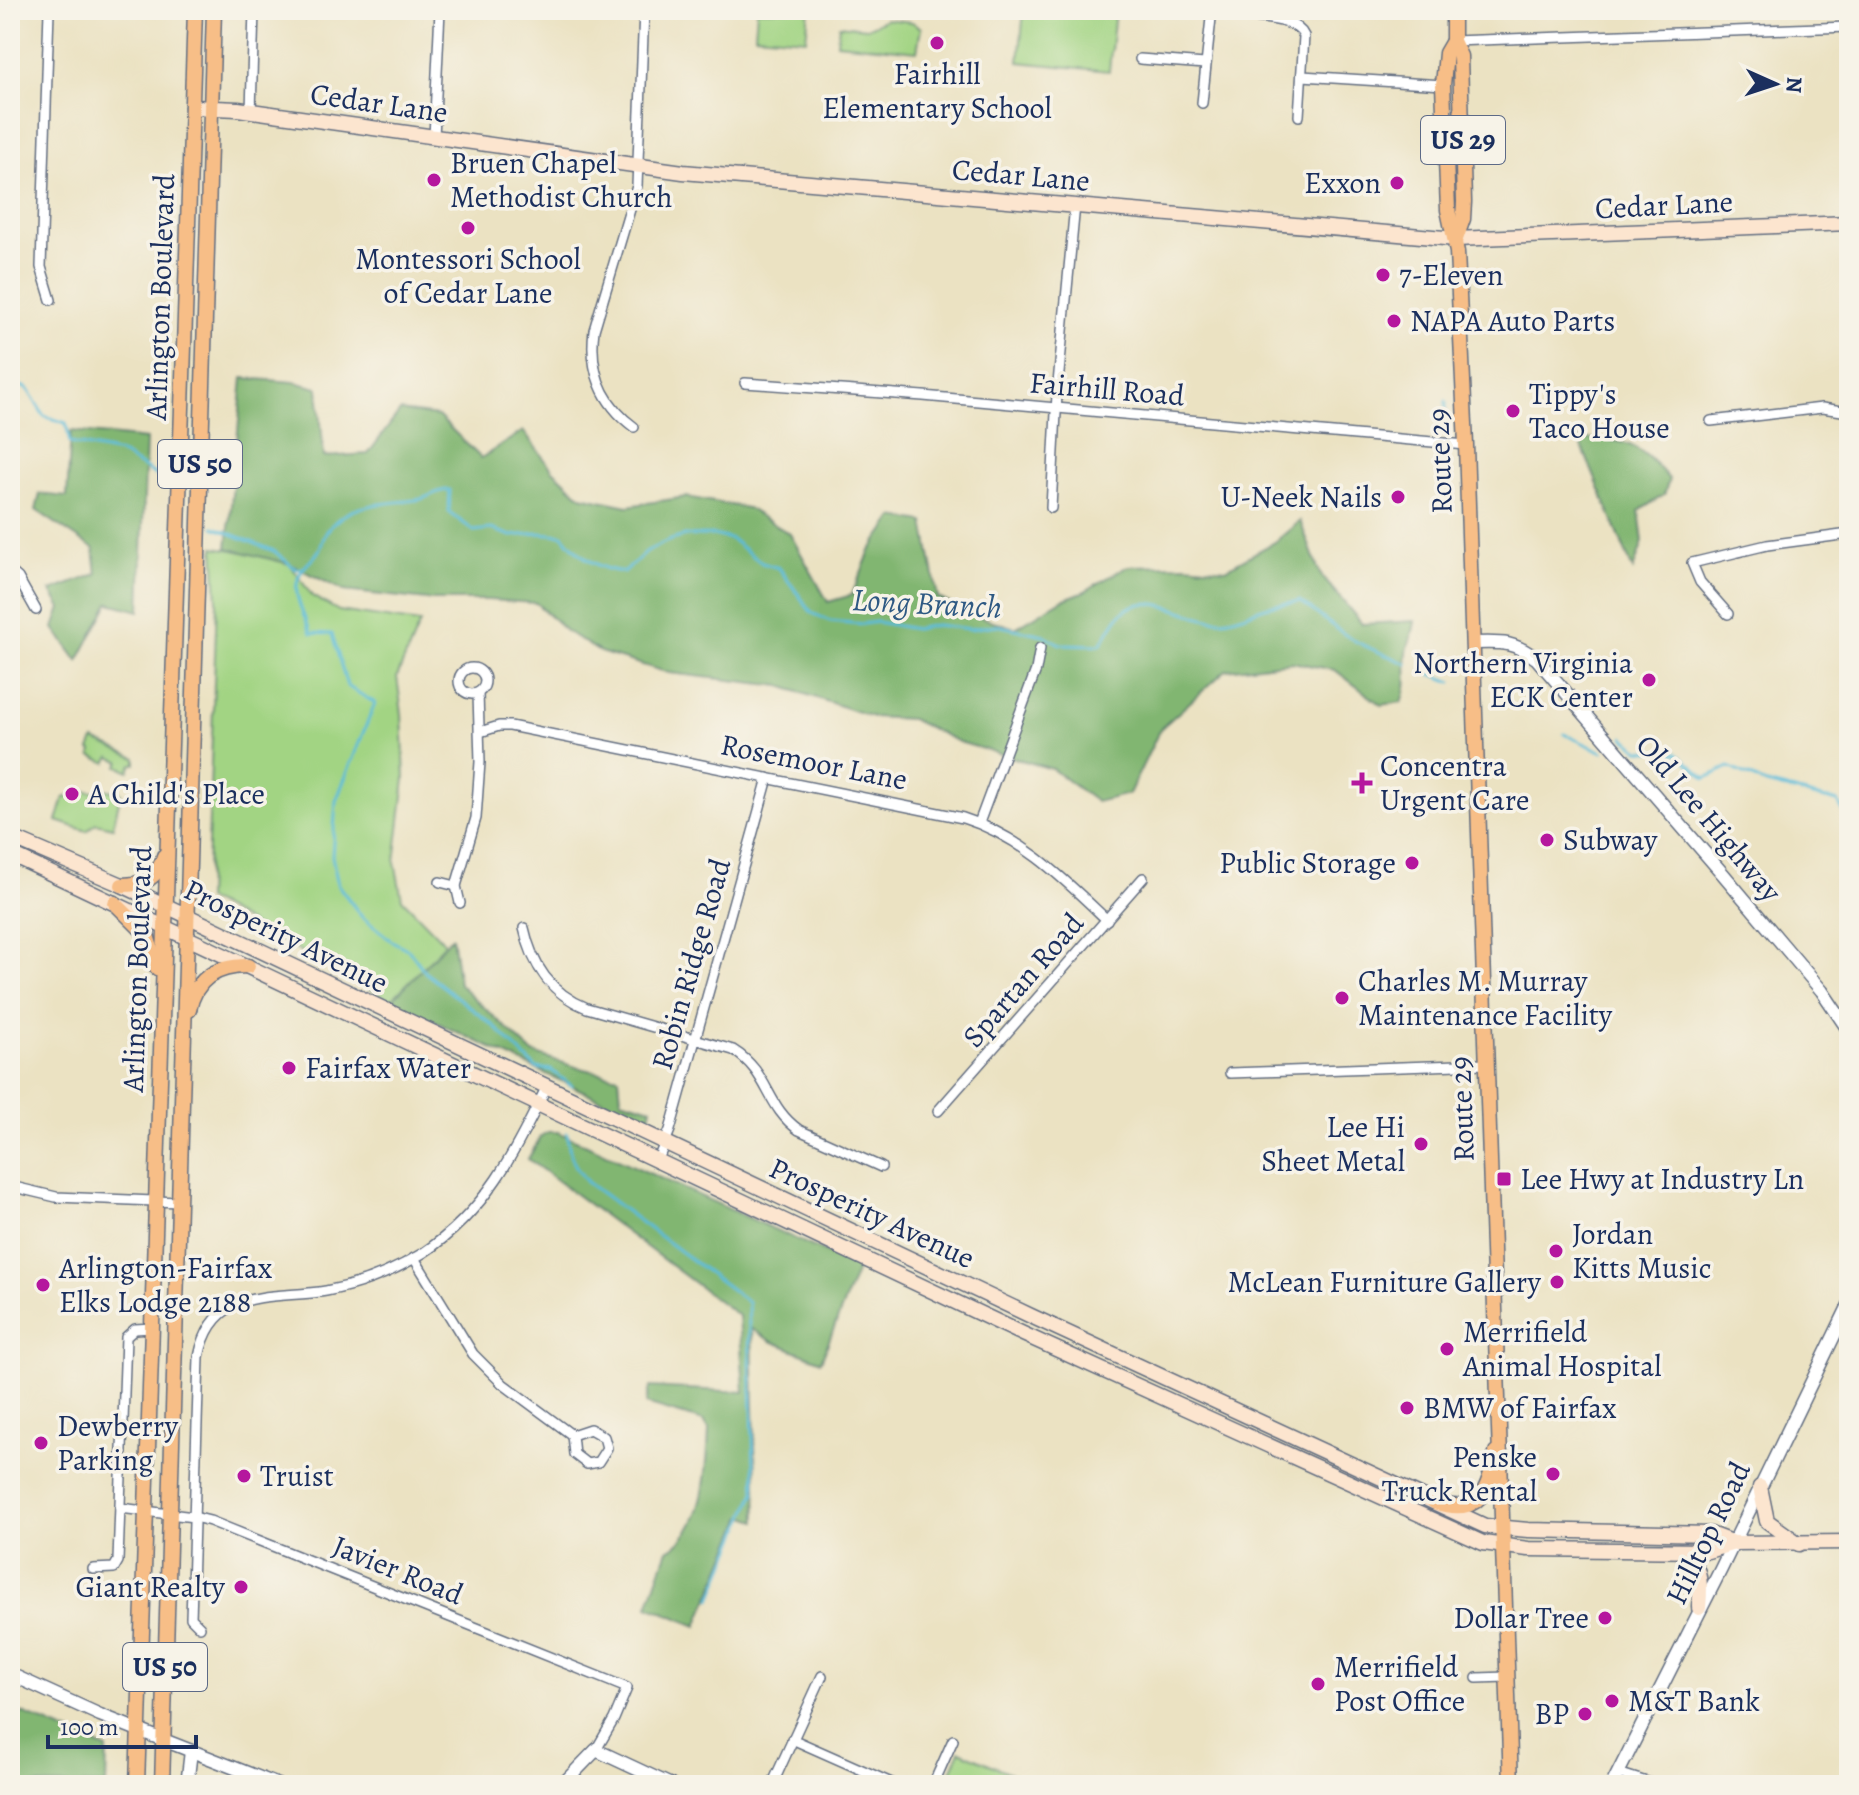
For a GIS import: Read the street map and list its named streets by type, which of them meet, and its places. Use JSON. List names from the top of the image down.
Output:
{
  "streets": {
    "main road": [
      "Cedar Lane",
      "US 29",
      "Arlington Boulevard",
      "Route 29",
      "US 50",
      "Prosperity Avenue"
    ],
    "street": [
      "Fairhill Road",
      "Rosemoor Lane",
      "Old Lee Highway",
      "Robin Ridge Road",
      "Spartan Road",
      "Hilltop Road",
      "Javier Road"
    ]
  },
  "crossings": [
    ["Cedar Lane", "Arlington Boulevard"],
    ["Cedar Lane", "Route 29"],
    ["Arlington Boulevard", "Prosperity Avenue"],
    ["Arlington Boulevard", "Javier Road"],
    ["Fairhill Road", "Route 29"],
    ["Route 29", "Old Lee Highway"],
    ["Route 29", "Prosperity Avenue"],
    ["Rosemoor Lane", "Robin Ridge Road"],
    ["Rosemoor Lane", "Spartan Road"],
    ["Prosperity Avenue", "Robin Ridge Road"],
    ["Prosperity Avenue", "Hilltop Road"]
  ],
  "water": ["Long Branch"],
  "places": {
    "other": [
      "Fairhill Elementary School",
      "Bruen Chapel Methodist Church",
      "Exxon",
      "Montessori School of Cedar Lane",
      "7-Eleven",
      "NAPA Auto Parts",
      "Tippy's Taco House",
      "U-Neek Nails",
      "Northern Virginia ECK Center",
      "A Child's Place",
      "Subway",
      "Public Storage",
      "Charles M. Murray Maintenance Facility",
      "Fairfax Water",
      "Lee Hi Sheet Metal",
      "Jordan Kitts Music",
      "McLean Furniture Gallery",
      "Arlington-Fairfax Elks Lodge 2188",
      "Merrifield Animal Hospital",
      "BMW of Fairfax",
      "Dewberry Parking",
      "Penske Truck Rental",
      "Truist",
      "Giant Realty",
      "Dollar Tree",
      "Merrifield Post Office",
      "M&T Bank",
      "BP"
    ],
    "health": ["Concentra Urgent Care"],
    "transit": ["Lee Hwy at Industry Ln"]
  },
  "scale_bar": "100 m",
  "north": "right"
}
